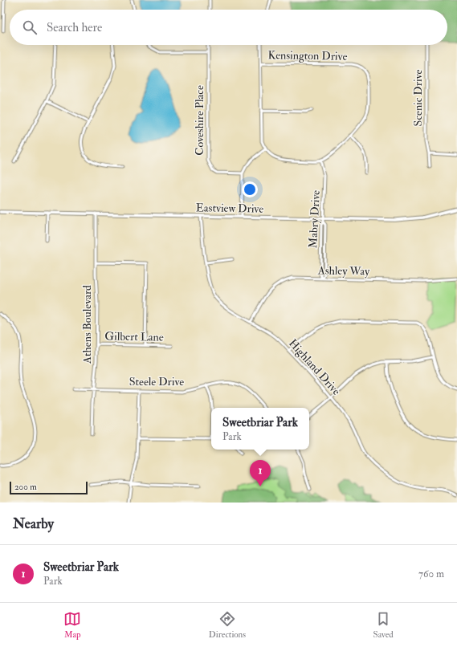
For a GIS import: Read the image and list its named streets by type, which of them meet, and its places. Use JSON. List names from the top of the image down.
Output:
{
  "streets": {
    "street": [
      "Kensington Drive",
      "Scenic Drive",
      "Coveshire Place",
      "Eastview Drive",
      "Mabry Drive",
      "Ashley Way",
      "Athens Boulevard",
      "Gilbert Lane",
      "Highland Drive",
      "Steele Drive"
    ]
  },
  "crossings": [
    ["Kensington Drive", "Mabry Drive"],
    ["Eastview Drive", "Mabry Drive"],
    ["Eastview Drive", "Athens Boulevard"],
    ["Eastview Drive", "Highland Drive"],
    ["Mabry Drive", "Ashley Way"],
    ["Ashley Way", "Highland Drive"],
    ["Athens Boulevard", "Gilbert Lane"],
    ["Athens Boulevard", "Steele Drive"]
  ],
  "scale_bar": "200 m",
  "page": {
    "search": "Search here",
    "popup": ["Sweetbriar Park", "Park"],
    "pins": "1",
    "scale": "200 m",
    "heading": "Nearby",
    "list": [
      {
        "mark": "1",
        "name": "Sweetbriar Park",
        "note": "Park",
        "value": "760 m"
      }
    ],
    "nav": ["Map", "Directions", "Saved"]
  }
}
